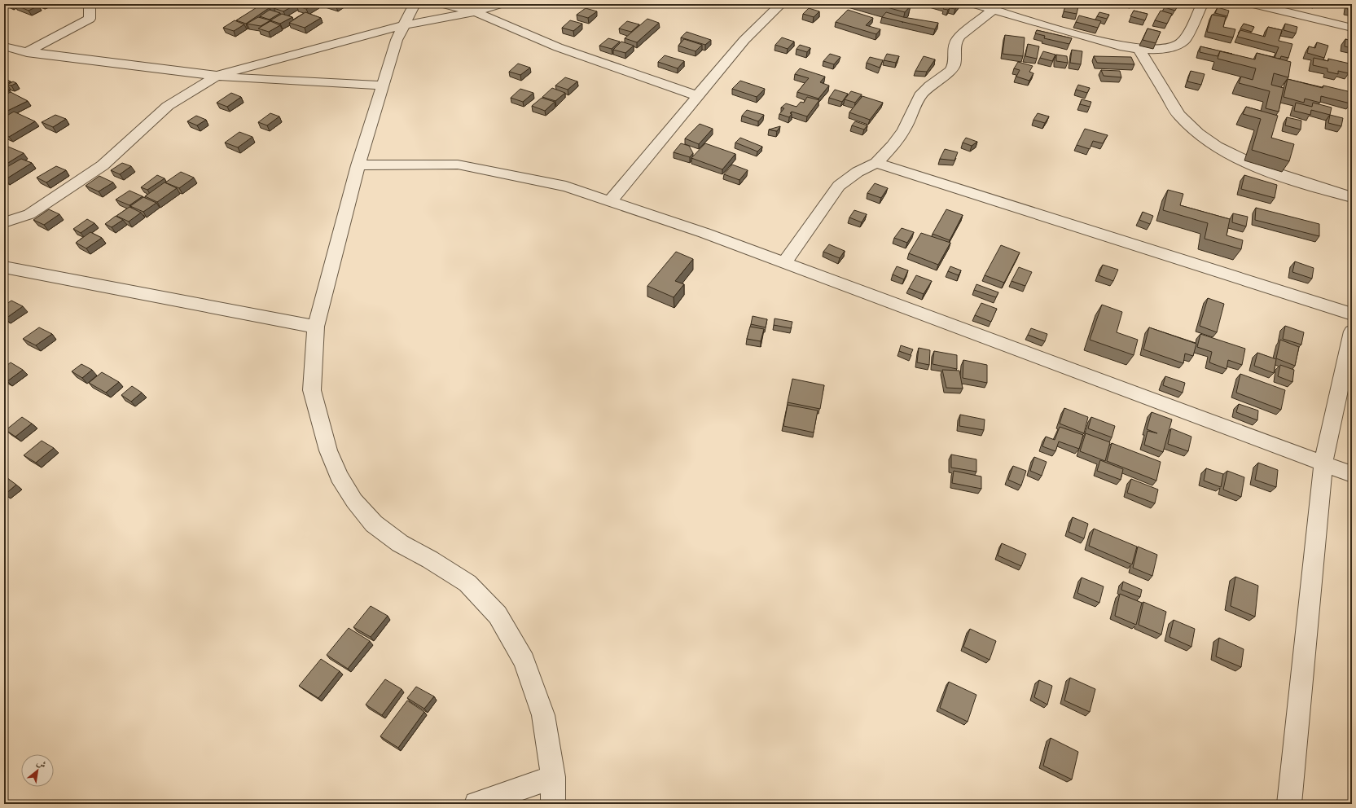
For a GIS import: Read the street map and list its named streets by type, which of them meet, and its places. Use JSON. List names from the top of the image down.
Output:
{
  "north": "top right"
}
